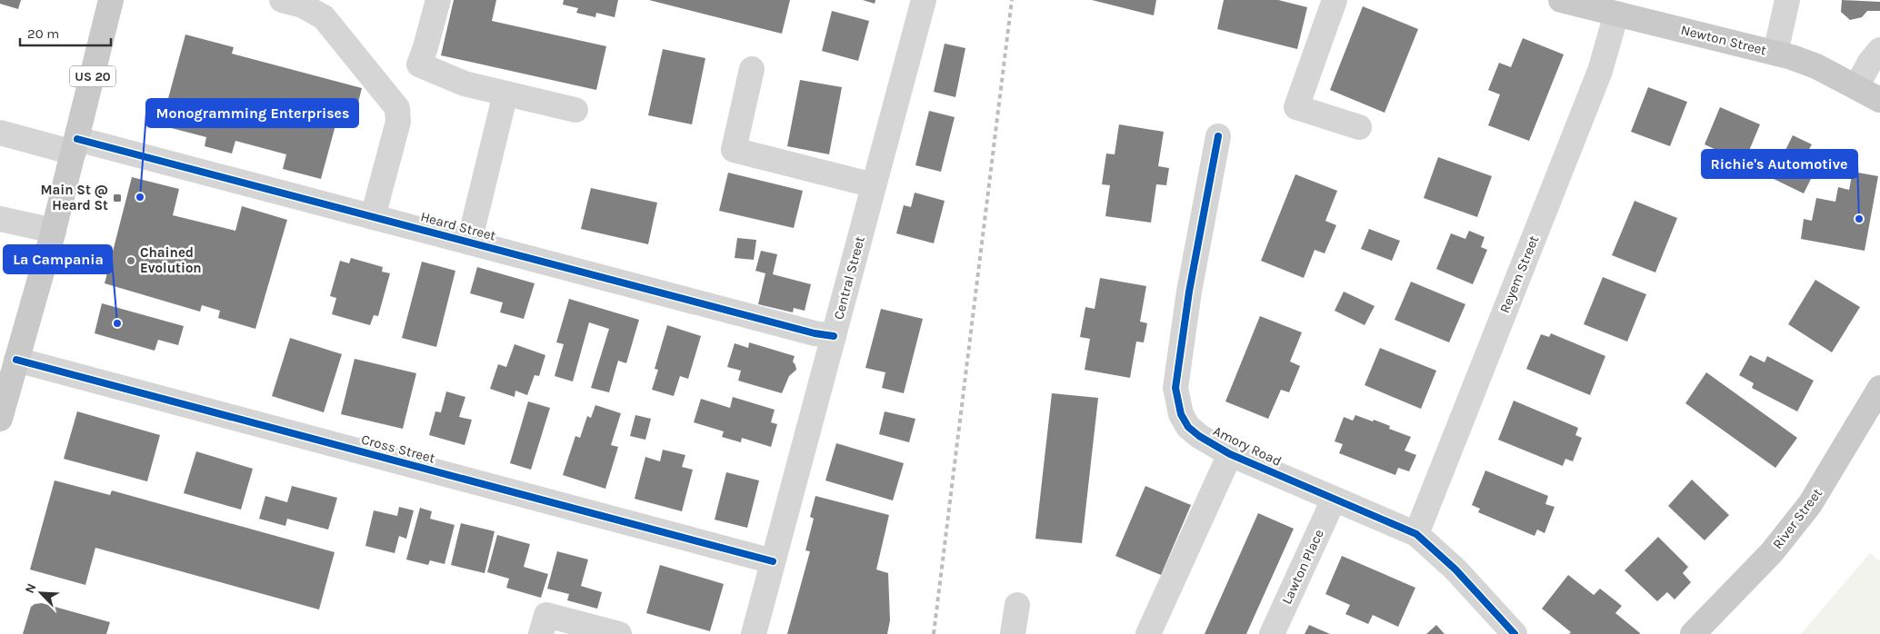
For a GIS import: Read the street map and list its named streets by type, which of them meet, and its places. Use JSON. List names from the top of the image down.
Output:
{
  "streets": {
    "main road": ["Newton Street", "US 20", "River Street"],
    "street": [
      "Heard Street",
      "Reyem Street",
      "Central Street",
      "Amory Road",
      "Cross Street",
      "Lawton Place"
    ]
  },
  "crossings": [
    ["Newton Street", "Reyem Street"],
    ["US 20", "Heard Street"],
    ["US 20", "Cross Street"],
    ["Heard Street", "Central Street"],
    ["Reyem Street", "Amory Road"],
    ["Central Street", "Cross Street"],
    ["Amory Road", "Lawton Place"]
  ],
  "places": {
    "other": [
      "Monogramming Enterprises",
      "Richie's Automotive",
      "Chained Evolution",
      "La Campania"
    ],
    "transit": ["Main St @ Heard St"]
  },
  "scale_bar": "20 m",
  "north": "top left"
}
